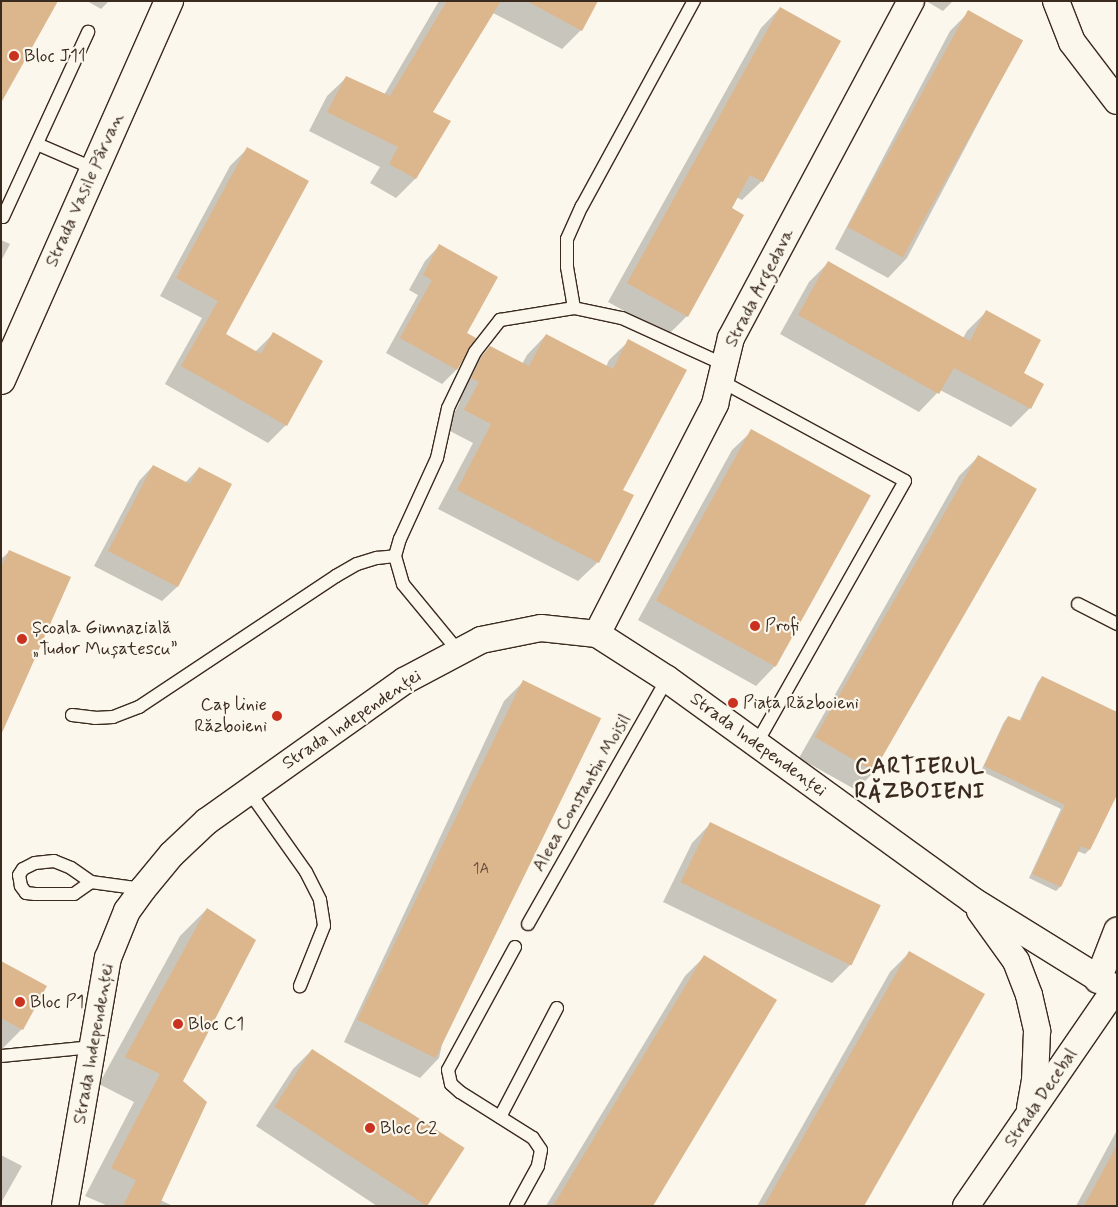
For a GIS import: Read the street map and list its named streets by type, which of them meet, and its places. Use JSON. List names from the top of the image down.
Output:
{
  "streets": {
    "main road": ["Strada Vasile Pârvan"],
    "street": ["Strada Argedava", "Strada Independenței", "Strada Decebal"],
    "lane": ["Aleea Constantin Moisil"]
  },
  "crossings": [
    ["Strada Argedava", "Strada Independenței"],
    ["Strada Independenței", "Aleea Constantin Moisil"],
    ["Strada Independenței", "Strada Decebal"]
  ],
  "districts": ["CARTIERUL RĂZBOIENI"],
  "places": [
    "Bloc J11",
    "Profi",
    "Școala Gimnazială „Tudor Mușatescu”",
    "Piața Războieni",
    "Cap linie Războieni",
    "Bloc P1",
    "Bloc C1",
    "Bloc C2"
  ],
  "house_numbers": ["1A"]
}
